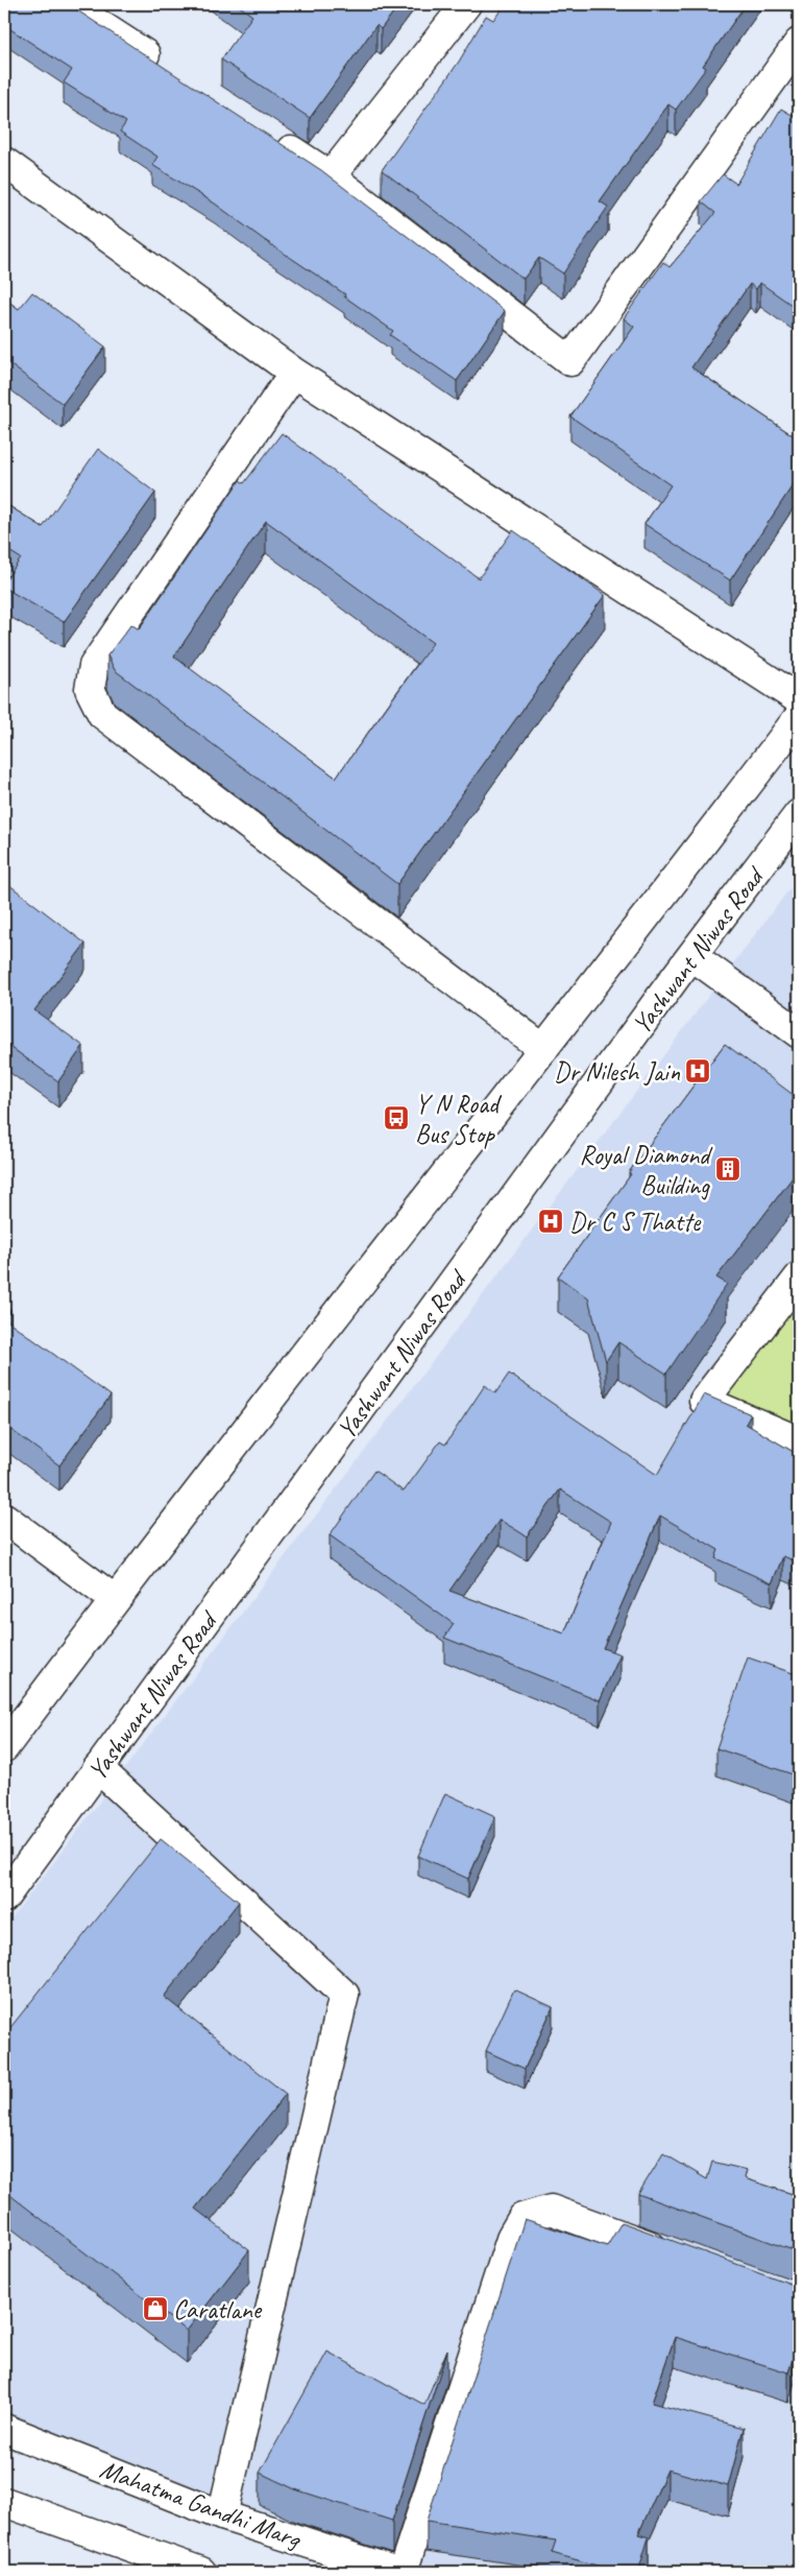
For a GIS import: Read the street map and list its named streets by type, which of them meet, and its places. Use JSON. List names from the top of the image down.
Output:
{
  "streets": {
    "street": ["Yashwant Niwas Road", "Mahatma Gandhi Marg"]
  },
  "places": {
    "hospital": ["Dr Nilesh Jain", "Dr C S Thatte"],
    "bus stop": ["Y N Road Bus Stop"],
    "building": ["Royal Diamond Building"],
    "shop": ["Caratlane"]
  }
}
